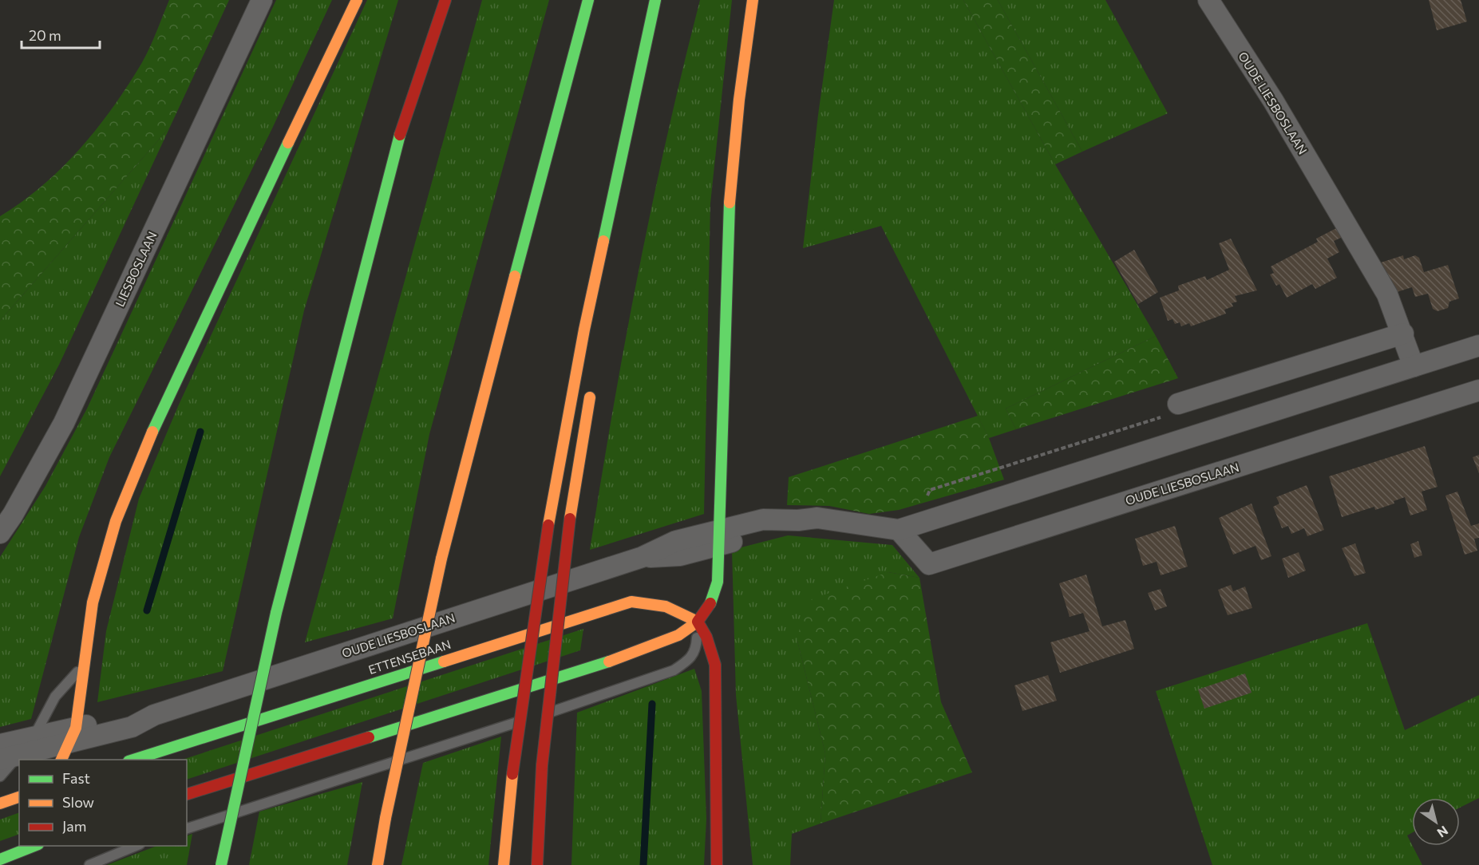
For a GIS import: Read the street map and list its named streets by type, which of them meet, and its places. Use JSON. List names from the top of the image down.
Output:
{
  "streets": {
    "main road": ["ETTENSEBAAN"],
    "street": ["OUDE LIESBOSLAAN", "LIESBOSLAAN"]
  },
  "legend": ["Fast", "Slow", "Jam"],
  "scale_bar": "20 m",
  "north": "bottom right"
}
